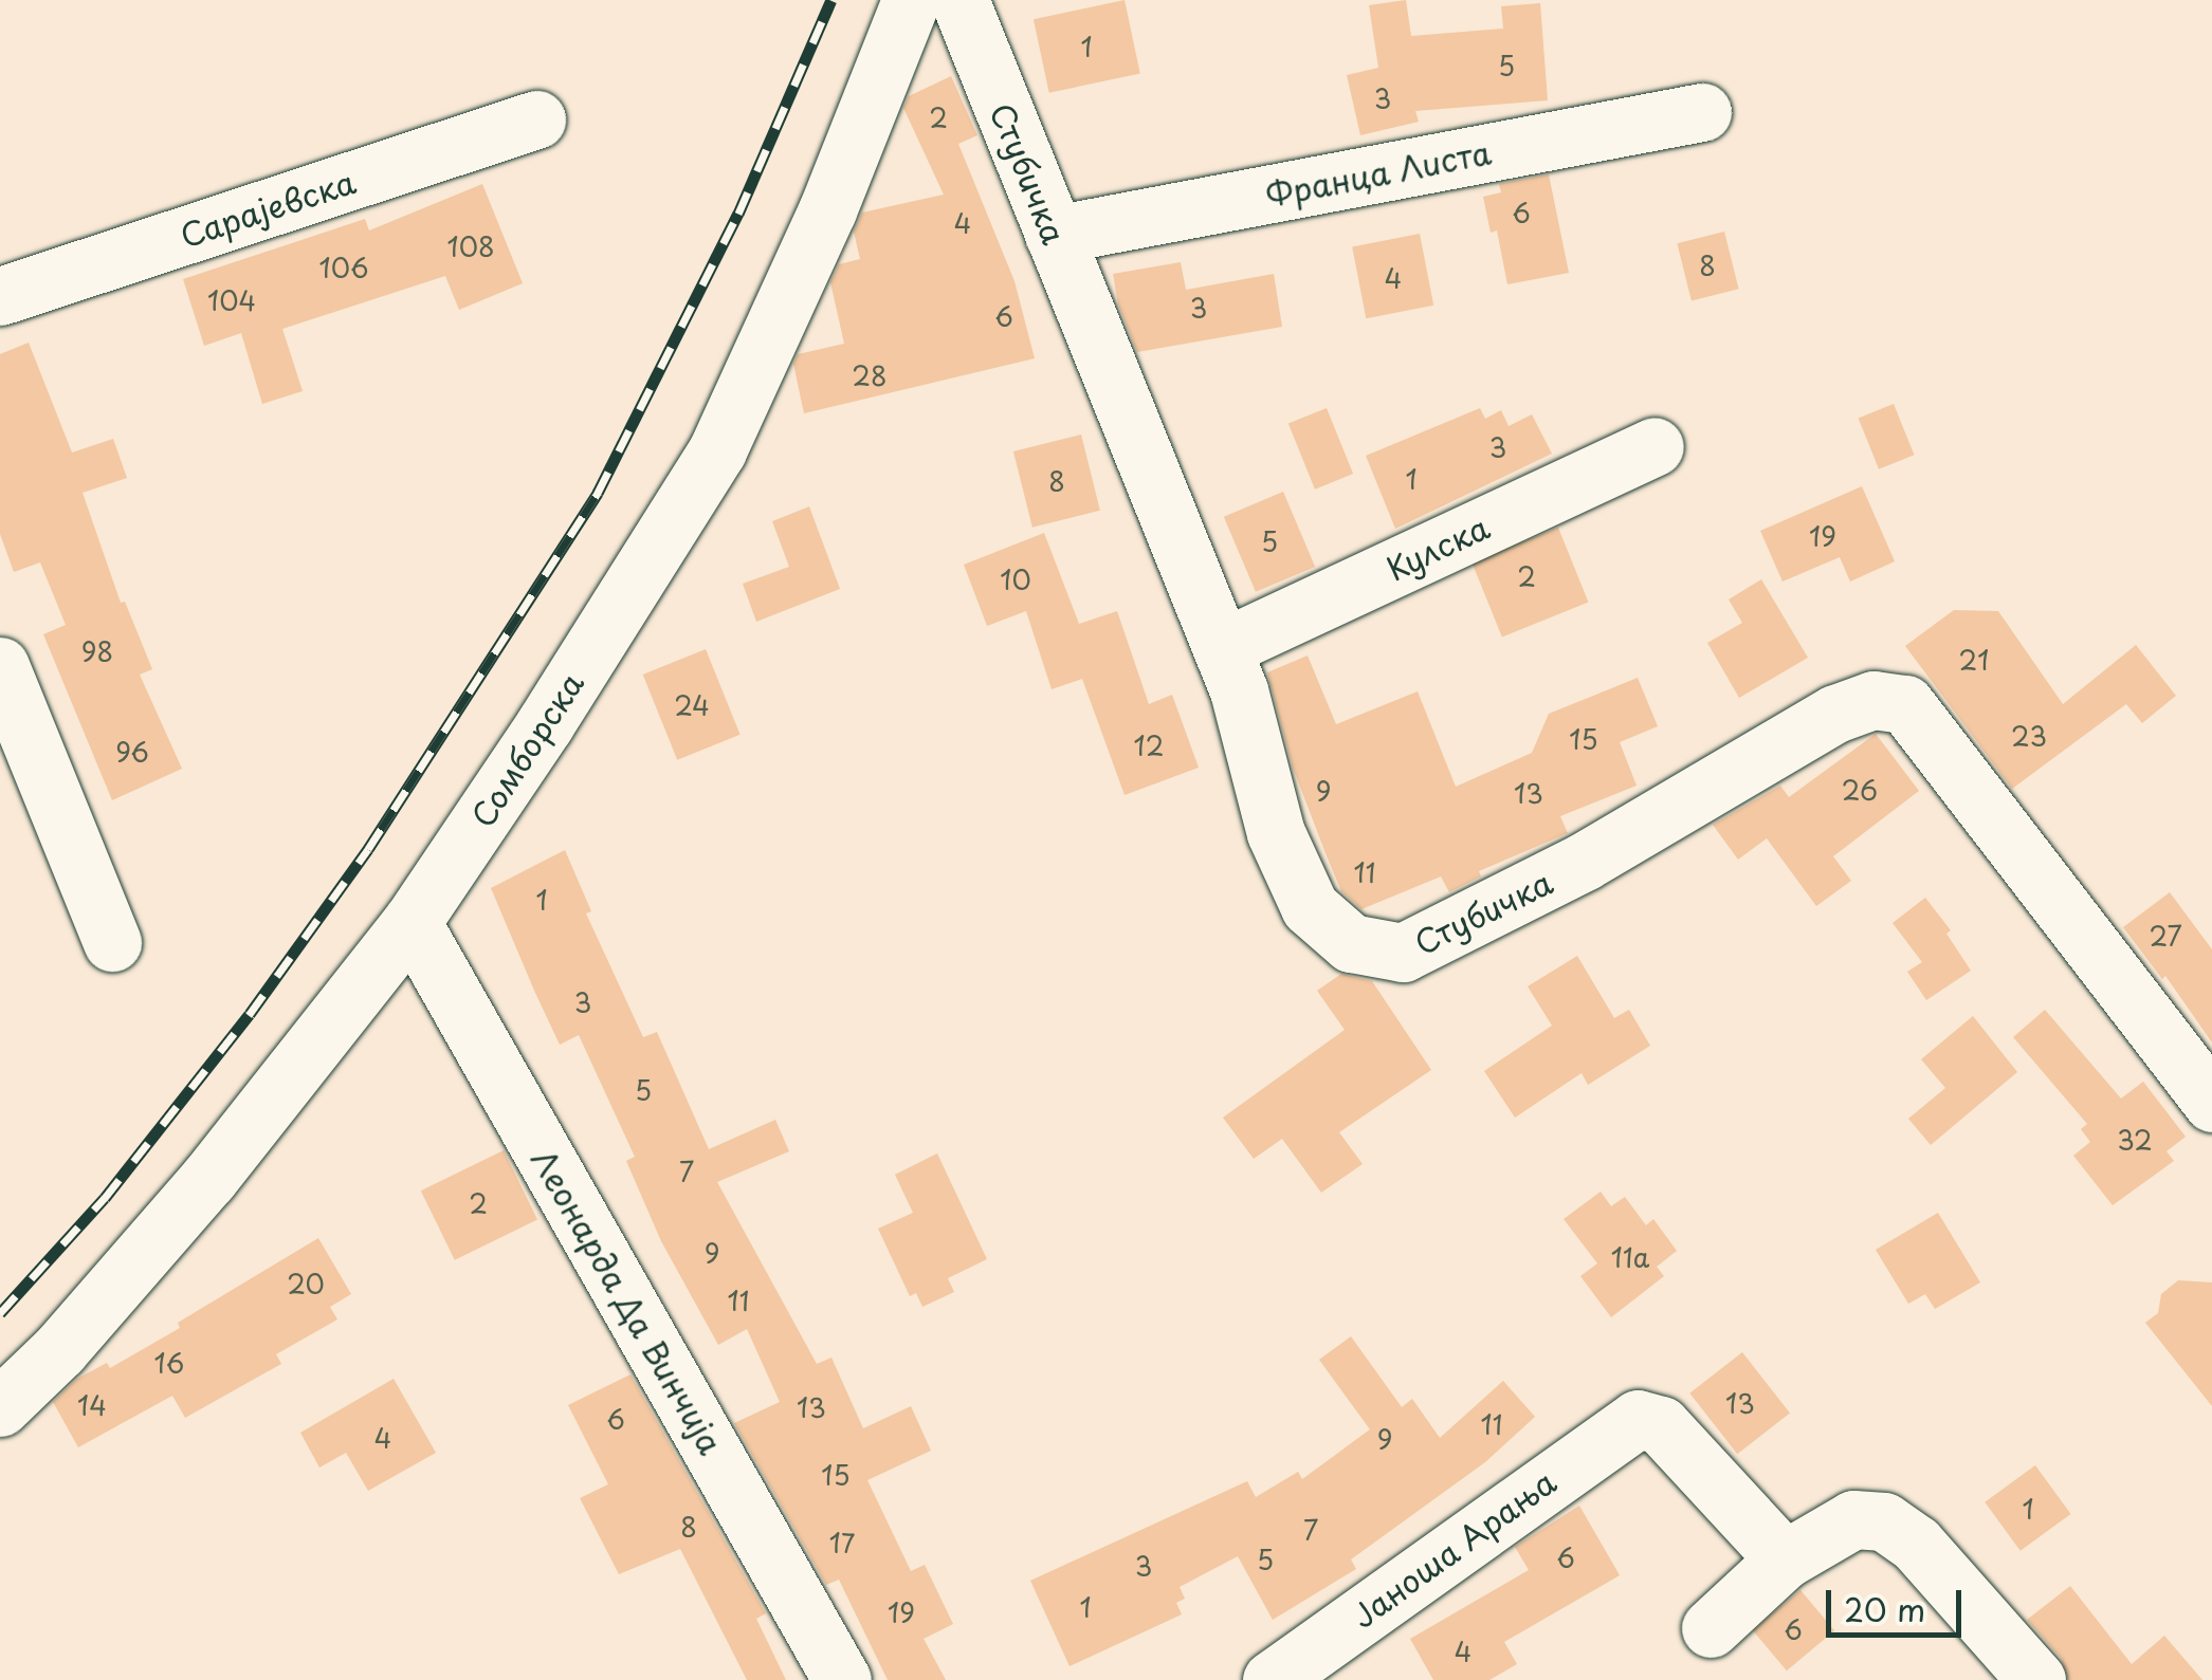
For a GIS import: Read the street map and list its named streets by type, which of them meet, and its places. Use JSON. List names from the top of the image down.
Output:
{
  "streets": {
    "street": [
      "Стубичка",
      "Франца Листа",
      "Сарајевска",
      "Кулска",
      "Сомборска",
      "Леонарда Да Винчија",
      "Јаноша Арања"
    ]
  },
  "crossings": [
    ["Стубичка", "Франца Листа"],
    ["Стубичка", "Кулска"],
    ["Сомборска", "Леонарда Да Винчија"]
  ],
  "house_numbers": [
    "1",
    "5",
    "3",
    "2",
    "6",
    "4",
    "108",
    "8",
    "106",
    "4",
    "104",
    "3",
    "6",
    "28",
    "3",
    "1",
    "8",
    "19",
    "5",
    "2",
    "10",
    "98",
    "21",
    "24",
    "23",
    "15",
    "12",
    "96",
    "26",
    "9",
    "13",
    "11",
    "1",
    "27",
    "3",
    "5",
    "32",
    "7",
    "2",
    "9",
    "11a",
    "20",
    "11",
    "16",
    "13",
    "14",
    "13",
    "6",
    "11",
    "4",
    "9",
    "15",
    "1",
    "8",
    "7",
    "17",
    "6",
    "5",
    "3",
    "1",
    "19",
    "6",
    "4"
  ],
  "scale_bar": "20 m"
}
